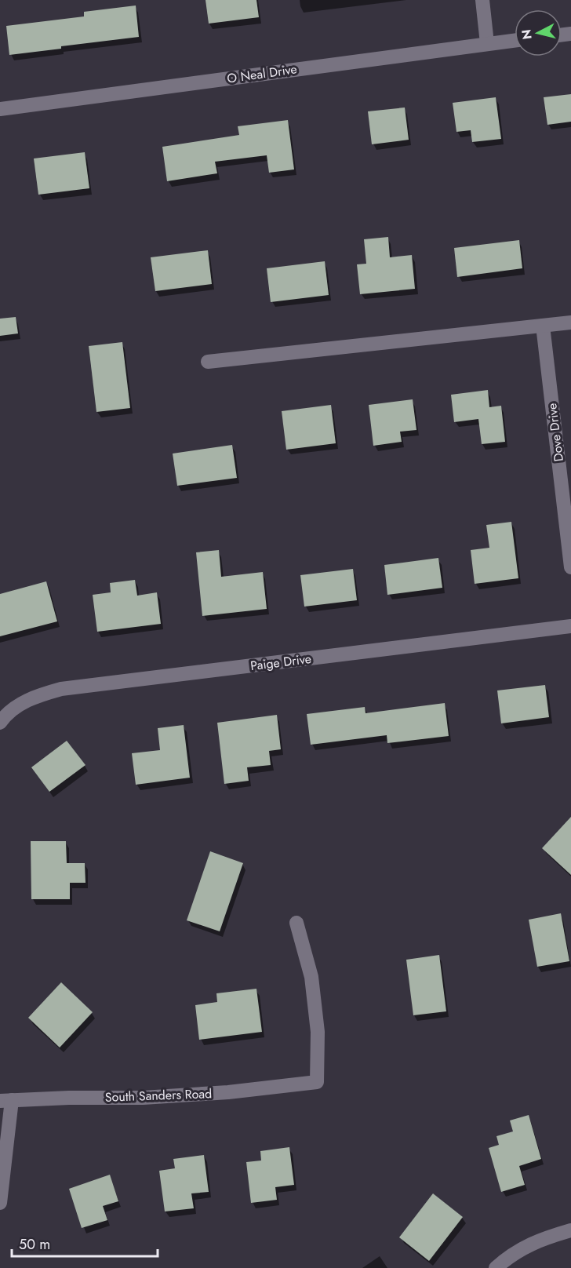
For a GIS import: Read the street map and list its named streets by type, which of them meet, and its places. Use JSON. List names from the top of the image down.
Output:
{
  "streets": {
    "street": [
      "O Neal Drive",
      "Dove Drive",
      "Paige Drive",
      "South Sanders Road"
    ]
  },
  "scale_bar": "50 m",
  "north": "left"
}
